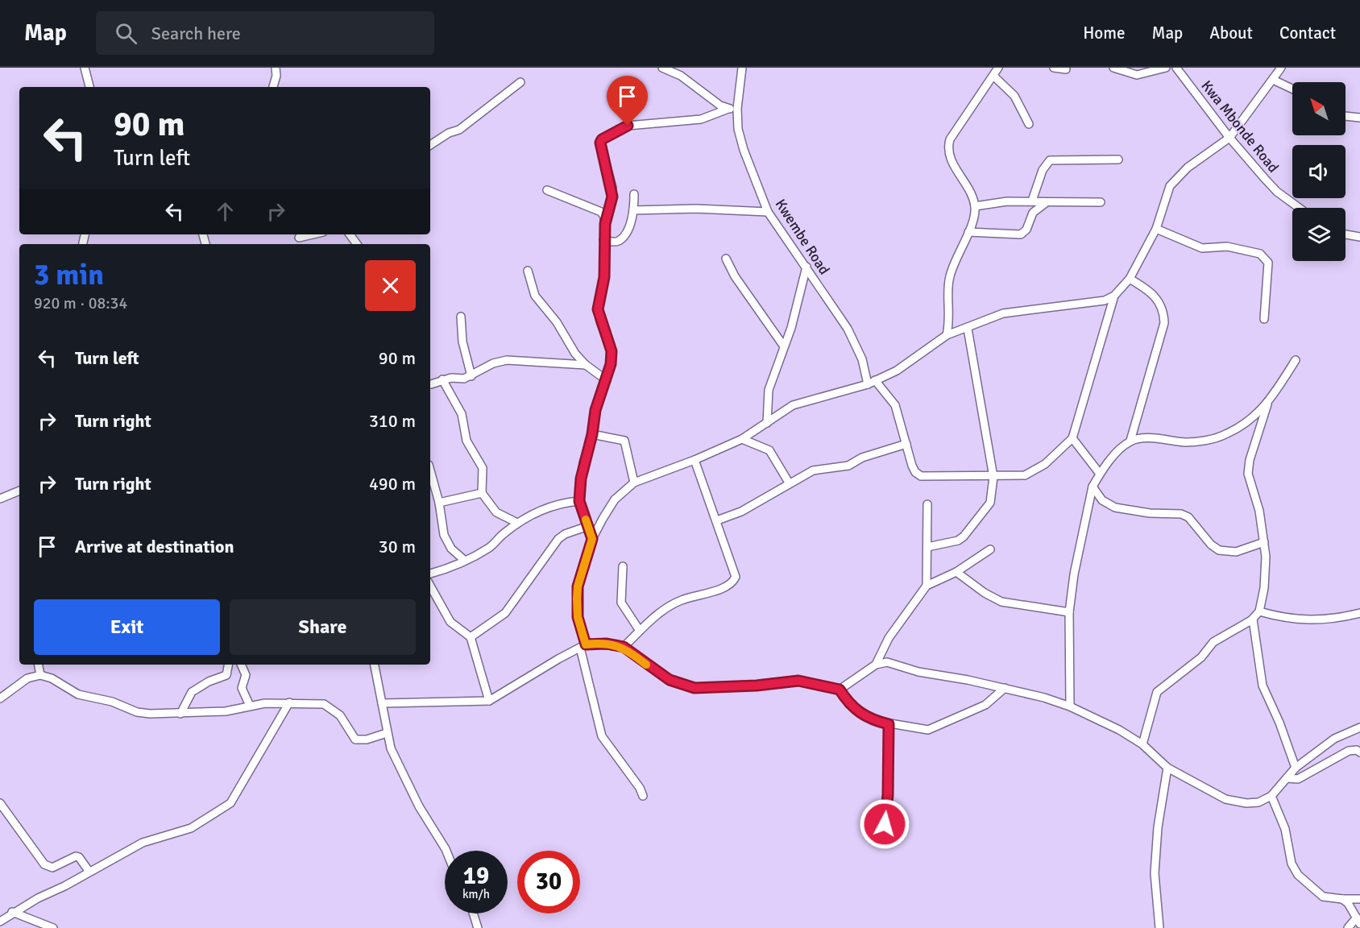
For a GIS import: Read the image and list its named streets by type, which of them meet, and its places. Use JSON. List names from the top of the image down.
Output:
{
  "streets": {
    "street": ["Kwa Mbonde Road", "Kwembe Road"]
  },
  "north": "top left",
  "page": {
    "header": "Map",
    "search": "Search here",
    "nav": [
      "Home",
      "Map",
      "About",
      "Contact"
    ],
    "turn": ["90 m", "Turn left"],
    "heading": ["3 min", "920 m · 08:34"],
    "list": [
      {
        "name": "Turn left",
        "value": "90 m"
      },
      {
        "name": "Turn right",
        "value": "310 m"
      },
      {
        "name": "Turn right",
        "value": "490 m"
      },
      {
        "name": "Arrive at destination",
        "value": "30 m"
      }
    ],
    "buttons": ["Exit", "Share"],
    "speed": "19 km/h",
    "limit": "30"
  }
}
